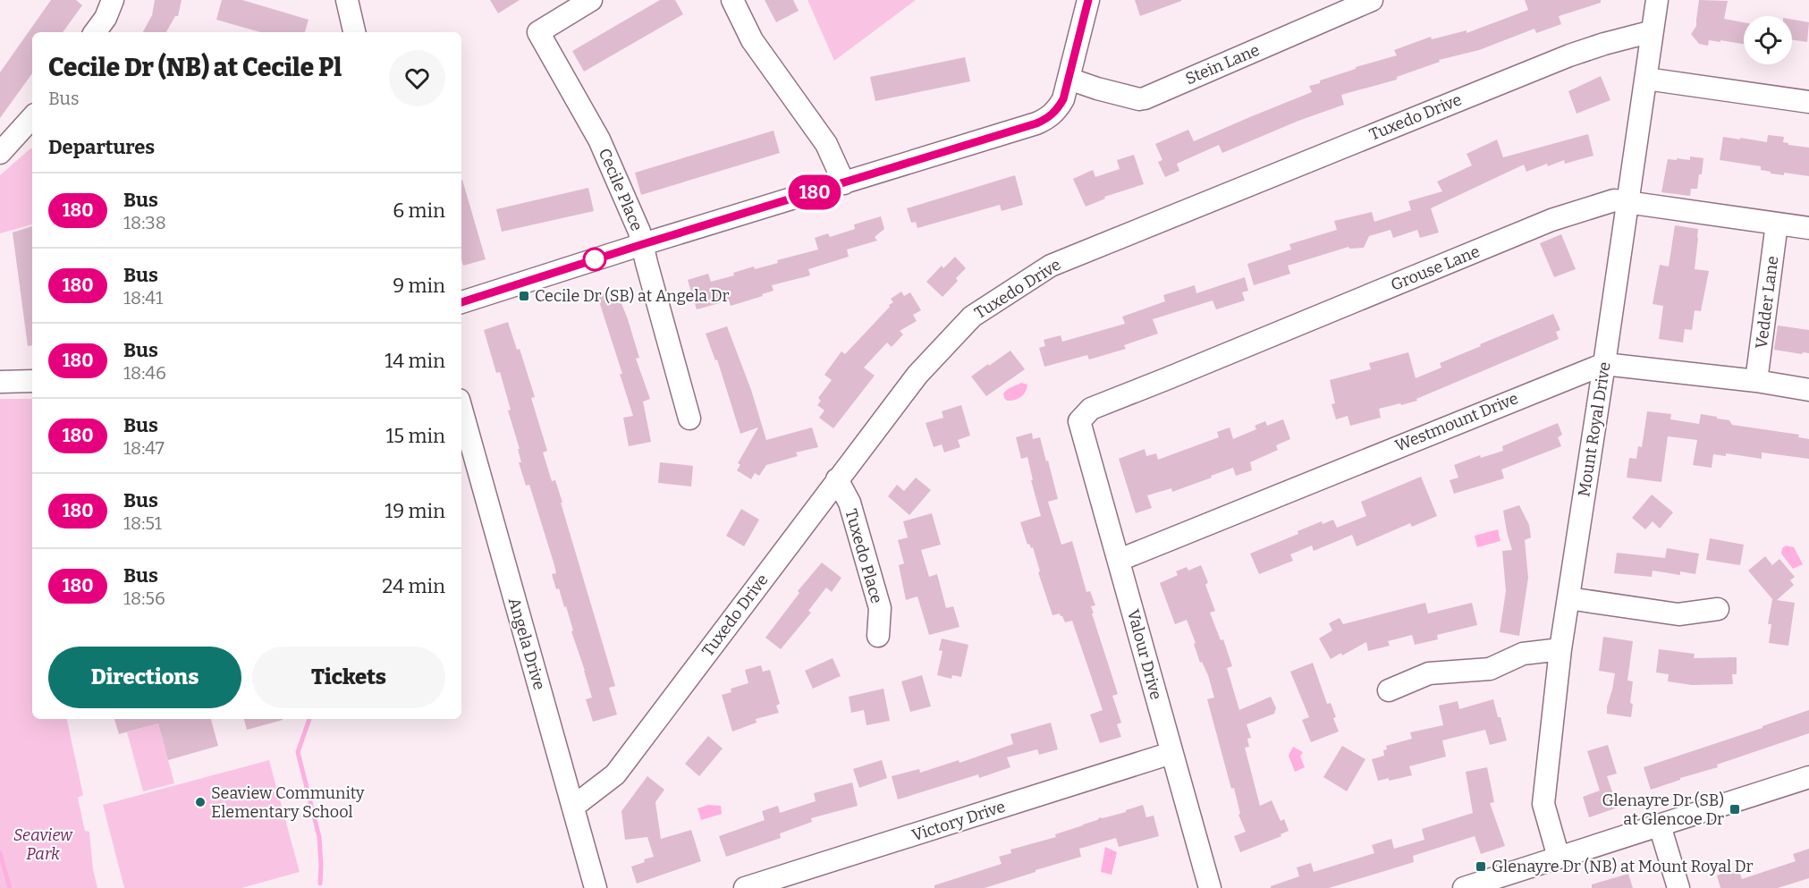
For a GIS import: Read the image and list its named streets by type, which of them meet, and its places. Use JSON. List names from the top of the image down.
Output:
{
  "streets": {
    "street": [
      "Stein Lane",
      "Tuxedo Drive",
      "Cecile Place",
      "Grouse Lane",
      "Vedder Lane",
      "Westmount Drive",
      "Mount Royal Drive",
      "Tuxedo Place",
      "Angela Drive",
      "Valour Drive",
      "Victory Drive"
    ]
  },
  "crossings": [
    ["Tuxedo Drive", "Mount Royal Drive"],
    ["Tuxedo Drive", "Tuxedo Place"],
    ["Tuxedo Drive", "Angela Drive"],
    ["Grouse Lane", "Vedder Lane"],
    ["Grouse Lane", "Mount Royal Drive"],
    ["Grouse Lane", "Valour Drive"],
    ["Vedder Lane", "Westmount Drive"],
    ["Westmount Drive", "Mount Royal Drive"],
    ["Westmount Drive", "Valour Drive"],
    ["Valour Drive", "Victory Drive"]
  ],
  "parks": ["Seaview Park"],
  "places": {
    "transit": ["Cecile Dr (SB) at Angela Dr", "Glenayre Dr (SB) at Glencoe Dr", "Glenayre Dr (NB) at Mount Royal Dr"],
    "other": ["Seaview Community Elementary School"]
  },
  "lines": ["bus line 180"],
  "page": {
    "on_map": "180",
    "heading": [
      ["Cecile Dr (NB) at Cecile Pl", "Bus"],
      "Departures"
    ],
    "list": [
      {
        "mark": "180",
        "name": "Bus",
        "note": "18:38",
        "value": "6 min"
      },
      {
        "mark": "180",
        "name": "Bus",
        "note": "18:41",
        "value": "9 min"
      },
      {
        "mark": "180",
        "name": "Bus",
        "note": "18:46",
        "value": "14 min"
      },
      {
        "mark": "180",
        "name": "Bus",
        "note": "18:47",
        "value": "15 min"
      },
      {
        "mark": "180",
        "name": "Bus",
        "note": "18:51",
        "value": "19 min"
      },
      {
        "mark": "180",
        "name": "Bus",
        "note": "18:56",
        "value": "24 min"
      }
    ],
    "buttons": ["Directions", "Tickets"]
  }
}
